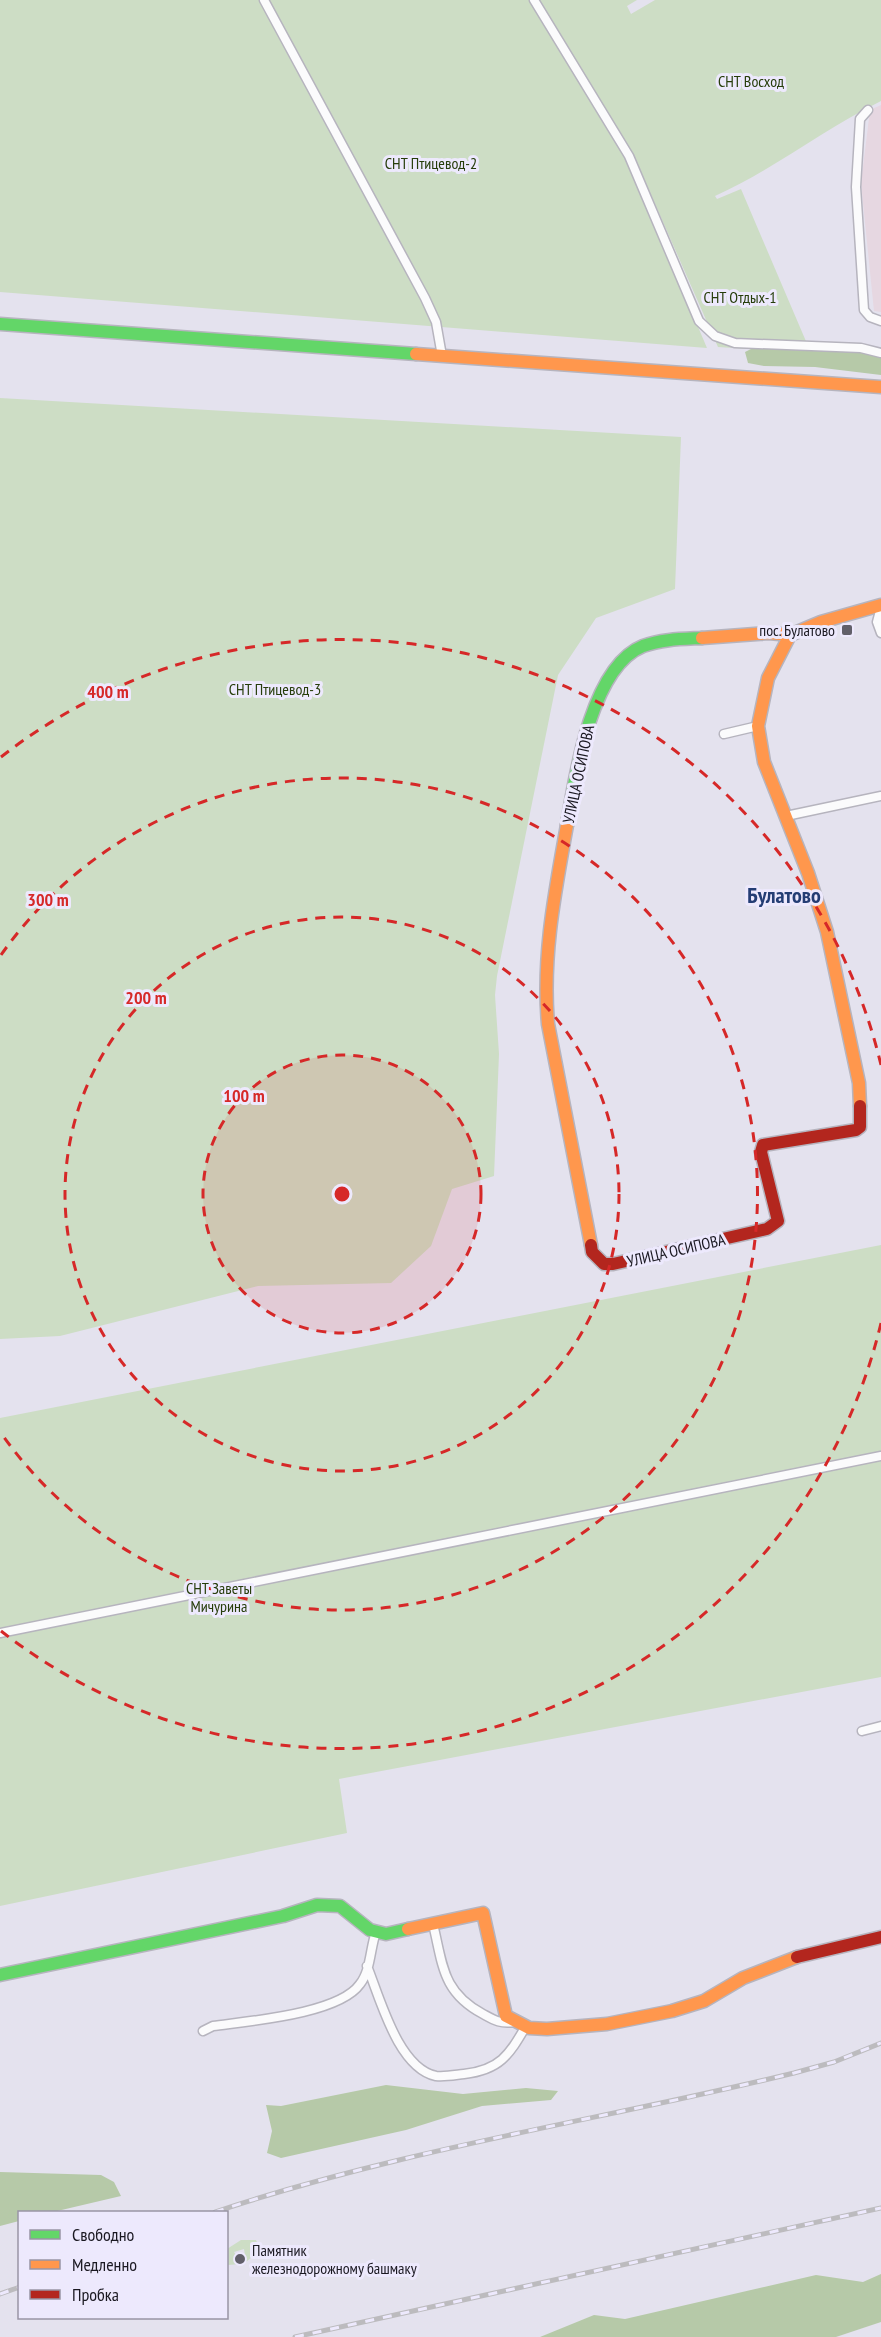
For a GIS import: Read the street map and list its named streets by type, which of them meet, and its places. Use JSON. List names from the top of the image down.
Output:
{
  "streets": {
    "street": ["УЛИЦА ОСИПОВА"]
  },
  "districts": ["Булатово"],
  "parks": [
    "СНТ Восход",
    "СНТ Птицевод-2",
    "СНТ Отдых-1",
    "СНТ Птицевод-3",
    "СНТ Заветы Мичурина"
  ],
  "places": {
    "transit": ["пос. Булатово"],
    "other": ["Памятник железнодорожному башмаку"]
  },
  "legend": ["Свободно", "Медленно", "Пробка"],
  "rings": [
    "400 m",
    "300 m",
    "200 m",
    "100 m"
  ]
}
